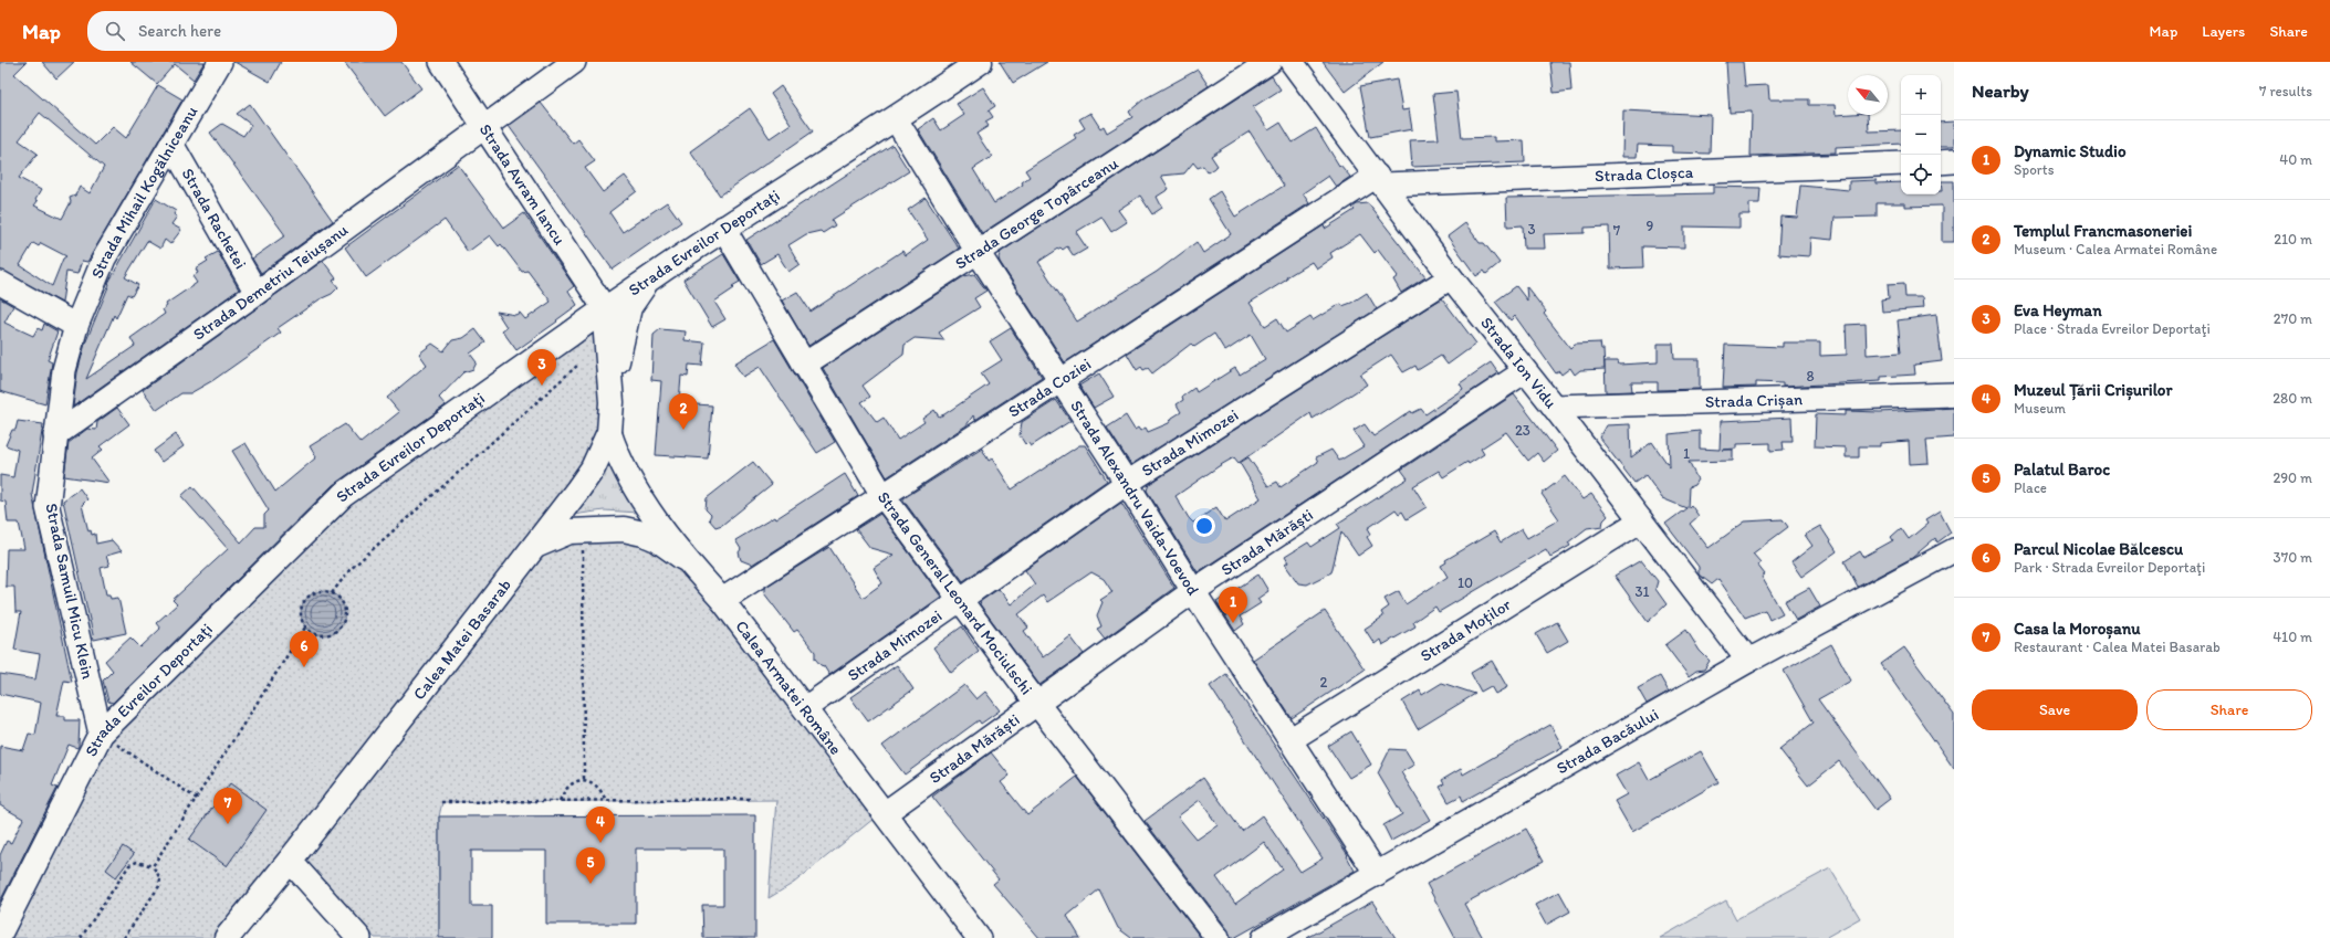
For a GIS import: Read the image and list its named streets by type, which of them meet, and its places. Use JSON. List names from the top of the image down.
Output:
{
  "streets": {
    "main road": ["Strada Evreilor Deportaţi", "Calea Matei Basarab"],
    "street": [
      "Strada Cloșca",
      "Strada Avram Iancu",
      "Strada Mihail Kogălniceanu",
      "Strada George Topârceanu",
      "Strada Rachetei",
      "Strada Demetriu Teiușanu",
      "Strada Ion Vidu",
      "Strada Coziei",
      "Strada Crișan",
      "Strada Mimozei",
      "Strada Alexandru Vaida-Voevod",
      "Strada Mărăști",
      "Strada Samuil Micu Klein",
      "Strada General Leonard Mociulschi",
      "Strada Moților",
      "Calea Armatei Române",
      "Strada Bacăului"
    ]
  },
  "crossings": [
    ["Strada Cloșca", "Strada Ion Vidu"],
    ["Strada Cloșca", "Strada Coziei"],
    ["Strada Avram Iancu", "Strada Evreilor Deportaţi"],
    ["Strada Avram Iancu", "Strada Demetriu Teiușanu"],
    ["Strada Avram Iancu", "Calea Matei Basarab"],
    ["Strada Mihail Kogălniceanu", "Strada Rachetei"],
    ["Strada Mihail Kogălniceanu", "Strada Samuil Micu Klein"],
    ["Strada George Topârceanu", "Strada Alexandru Vaida-Voevod"],
    ["Strada George Topârceanu", "Strada General Leonard Mociulschi"],
    ["Strada Rachetei", "Strada Demetriu Teiușanu"],
    ["Strada Evreilor Deportaţi", "Strada Alexandru Vaida-Voevod"],
    ["Strada Evreilor Deportaţi", "Strada Samuil Micu Klein"],
    ["Strada Evreilor Deportaţi", "Strada General Leonard Mociulschi"],
    ["Strada Evreilor Deportaţi", "Calea Matei Basarab"],
    ["Strada Demetriu Teiușanu", "Strada Samuil Micu Klein"],
    ["Strada Ion Vidu", "Strada Coziei"],
    ["Strada Ion Vidu", "Strada Crișan"],
    ["Strada Ion Vidu", "Strada Mimozei"],
    ["Strada Ion Vidu", "Strada Mărăști"],
    ["Strada Ion Vidu", "Strada Moților"],
    ["Strada Ion Vidu", "Strada Bacăului"],
    ["Strada Coziei", "Strada Alexandru Vaida-Voevod"],
    ["Strada Coziei", "Strada General Leonard Mociulschi"],
    ["Strada Coziei", "Calea Armatei Române"],
    ["Strada Mimozei", "Strada Alexandru Vaida-Voevod"],
    ["Strada Mimozei", "Strada General Leonard Mociulschi"],
    ["Strada Mimozei", "Calea Armatei Române"],
    ["Strada Alexandru Vaida-Voevod", "Strada Mărăști"],
    ["Strada Alexandru Vaida-Voevod", "Strada Moților"],
    ["Strada Alexandru Vaida-Voevod", "Strada Bacăului"],
    ["Strada Mărăști", "Strada General Leonard Mociulschi"],
    ["Strada Mărăști", "Calea Armatei Române"],
    ["Calea Matei Basarab", "Calea Armatei Române"]
  ],
  "house_numbers": [
    "9",
    "3",
    "7",
    "8",
    "23",
    "1",
    "10",
    "31",
    "2"
  ],
  "north": "top left",
  "page": {
    "header": "Map",
    "search": "Search here",
    "nav": ["Map", "Layers", "Share"],
    "heading": ["Nearby", "7 results"],
    "map_buttons": ["+", "−"],
    "list": [
      {
        "mark": "1",
        "name": "Dynamic Studio",
        "note": "Sports",
        "value": "40 m"
      },
      {
        "mark": "2",
        "name": "Templul Francmasoneriei",
        "note": "Museum · Calea Armatei Române",
        "value": "210 m"
      },
      {
        "mark": "3",
        "name": "Eva Heyman",
        "note": "Place · Strada Evreilor Deportaţi",
        "value": "270 m"
      },
      {
        "mark": "4",
        "name": "Muzeul Țării Crișurilor",
        "note": "Museum",
        "value": "280 m"
      },
      {
        "mark": "5",
        "name": "Palatul Baroc",
        "note": "Place",
        "value": "290 m"
      },
      {
        "mark": "6",
        "name": "Parcul Nicolae Bălcescu",
        "note": "Park · Strada Evreilor Deportaţi",
        "value": "370 m"
      },
      {
        "mark": "7",
        "name": "Casa la Moroșanu",
        "note": "Restaurant · Calea Matei Basarab",
        "value": "410 m"
      }
    ],
    "pins": [
      "3",
      "2",
      "1",
      "6",
      "7",
      "4",
      "5"
    ],
    "buttons": ["Save", "Share"]
  }
}
